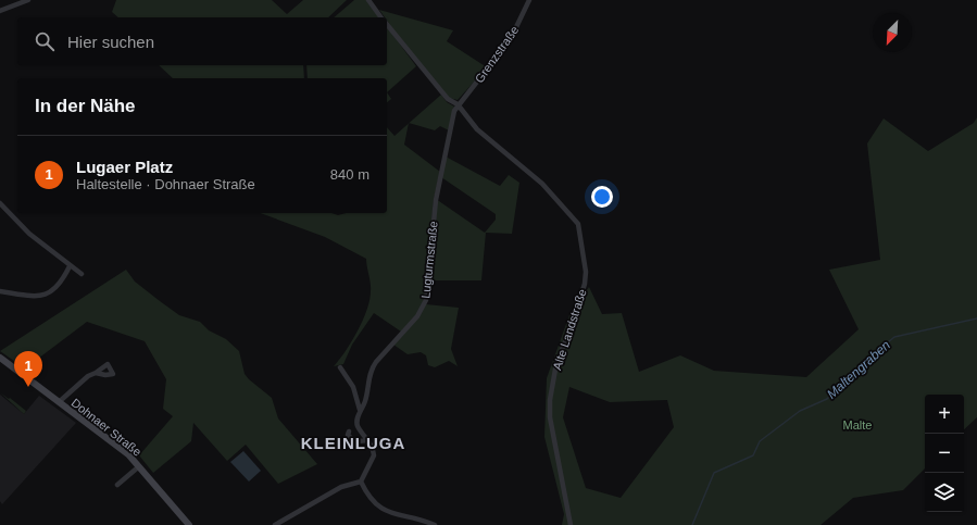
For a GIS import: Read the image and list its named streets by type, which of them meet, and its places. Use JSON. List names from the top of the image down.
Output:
{
  "streets": {
    "main road": ["Dohnaer Straße"],
    "street": ["Grenzstraße", "Lugturmstraße", "Alte Landstraße"]
  },
  "crossings": [
    ["Grenzstraße", "Lugturmstraße"],
    ["Grenzstraße", "Alte Landstraße"],
    ["Lugturmstraße", "Alte Landstraße"]
  ],
  "districts": ["KLEINLUGA"],
  "water": ["Maltengraben"],
  "parks": ["Malte"],
  "north": "bottom left",
  "page": {
    "search": "Hier suchen",
    "heading": "In der Nähe",
    "list": [
      {
        "mark": "1",
        "name": "Lugaer Platz",
        "note": "Haltestelle · Dohnaer Straße",
        "value": "840 m"
      }
    ],
    "pins": "1",
    "map_buttons": ["+", "−"]
  }
}
